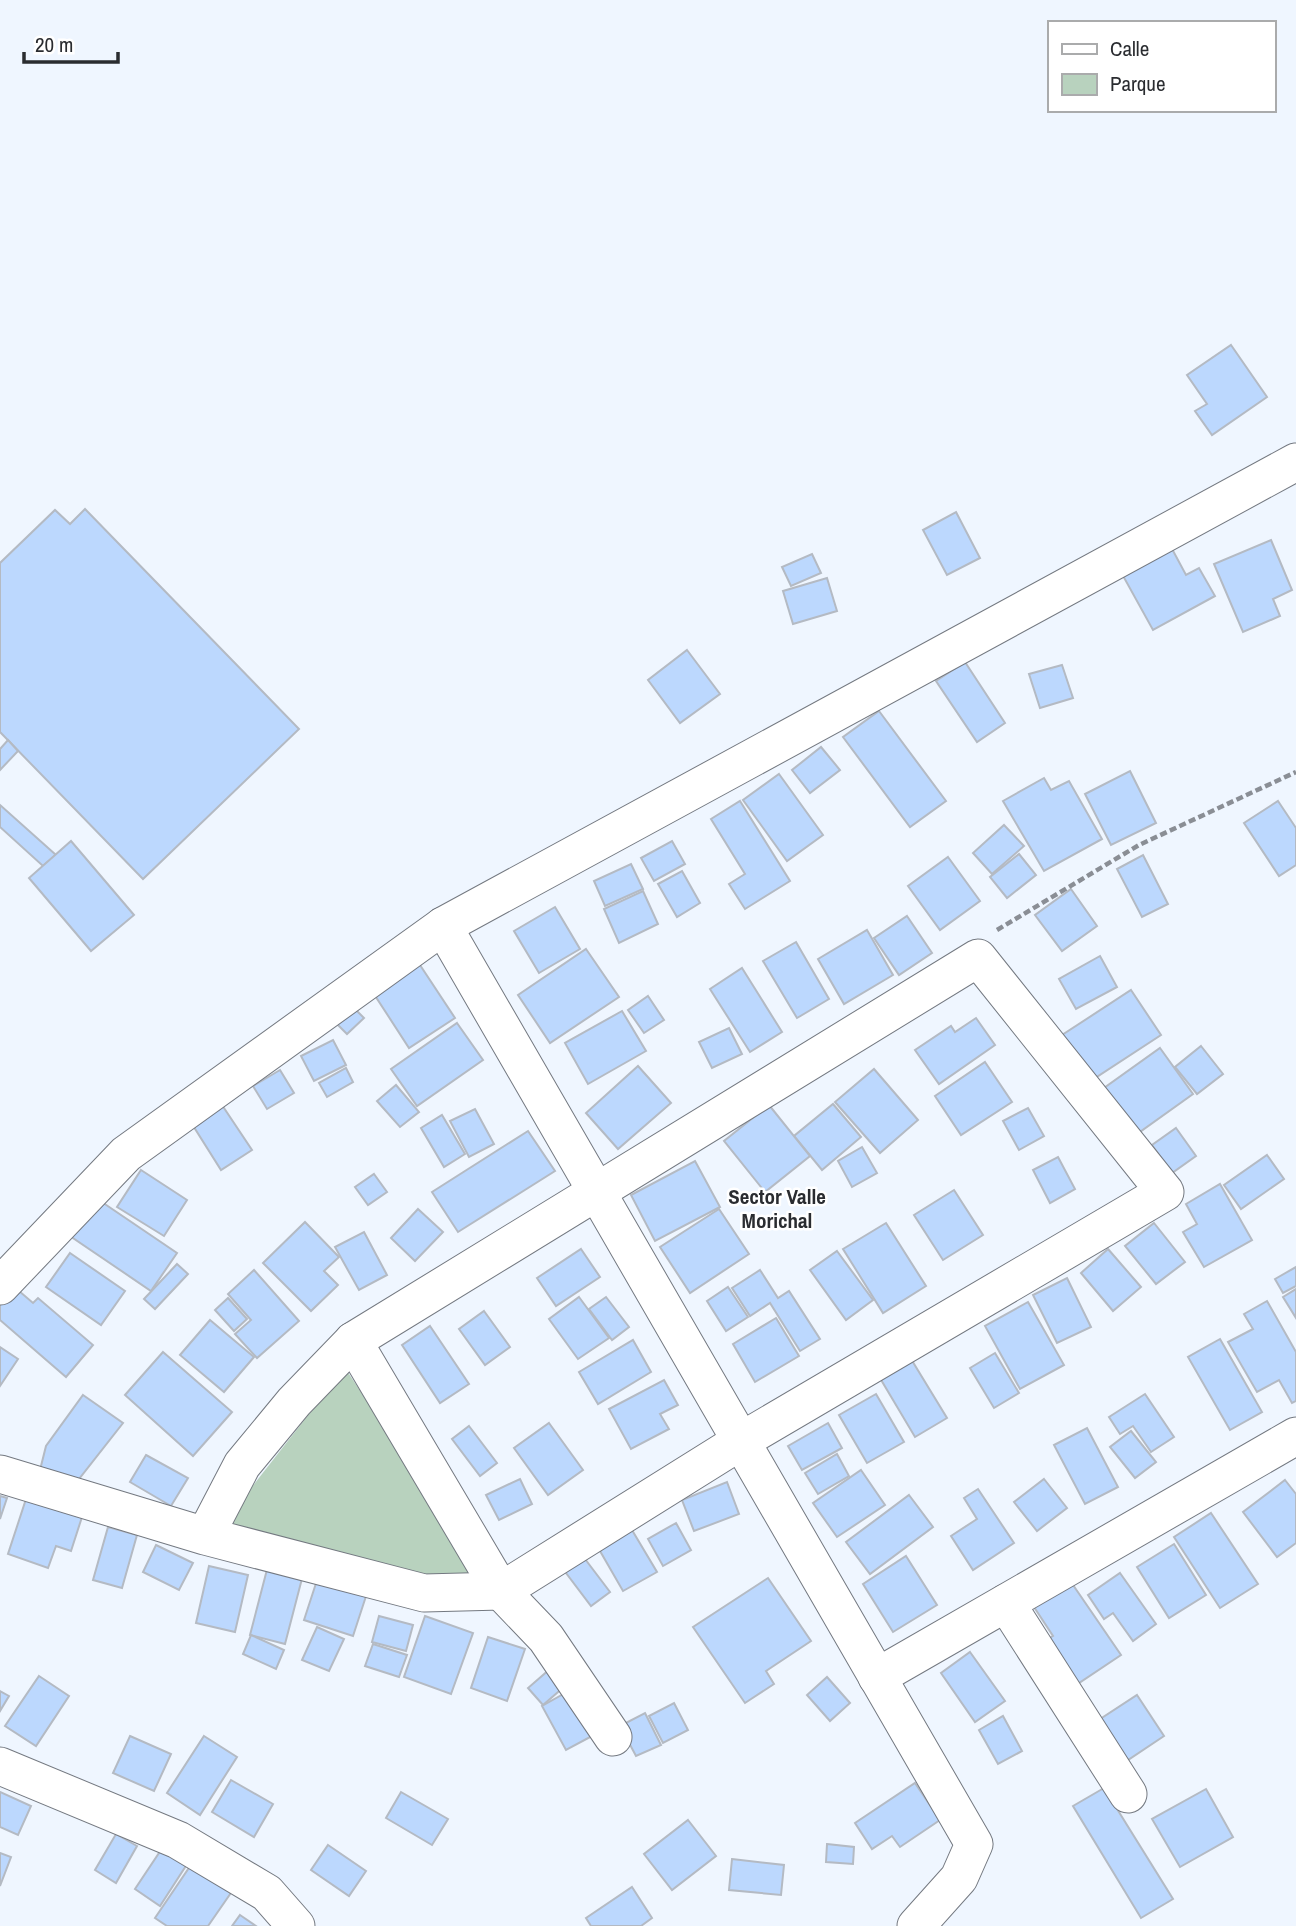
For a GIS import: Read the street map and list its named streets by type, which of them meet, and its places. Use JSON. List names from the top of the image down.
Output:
{
  "districts": ["Sector Valle Morichal"],
  "legend": ["Calle", "Parque"],
  "scale_bar": "20 m"
}
